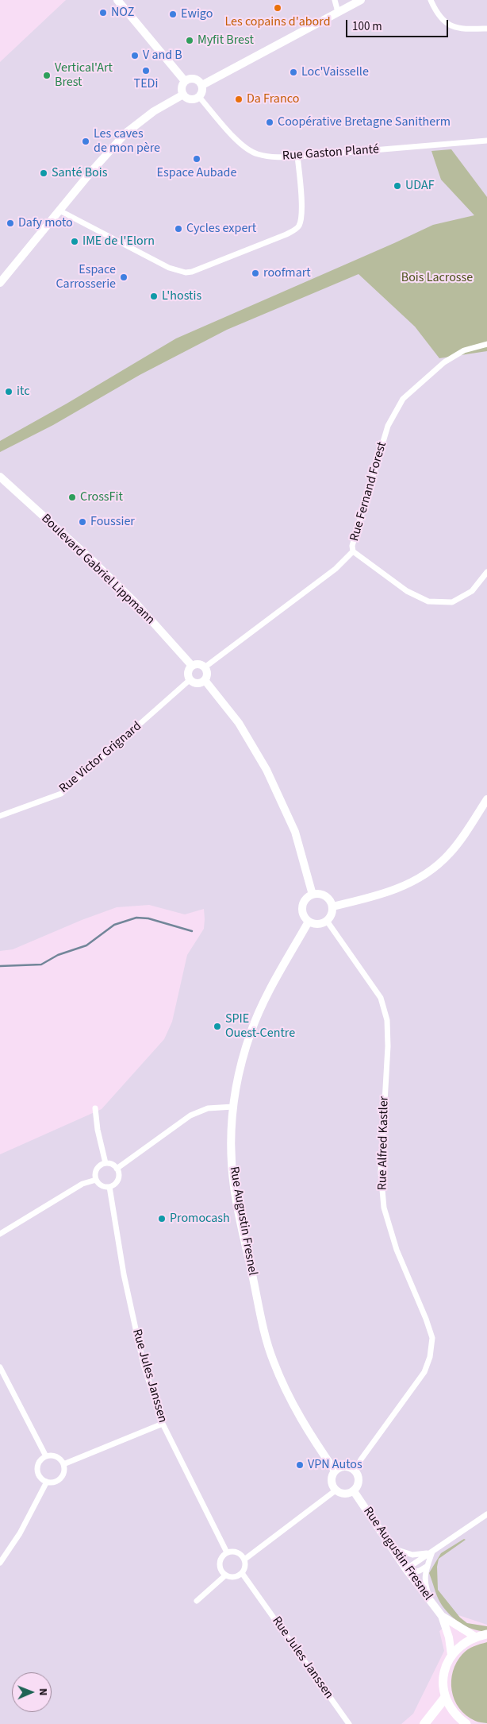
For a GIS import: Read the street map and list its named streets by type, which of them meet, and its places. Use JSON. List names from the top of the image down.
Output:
{
  "streets": {
    "street": [
      "Rue Gaston Planté",
      "Rue Fernand Forest",
      "Boulevard Gabriel Lippmann",
      "Rue Victor Grignard",
      "Rue Alfred Kastler",
      "Rue Augustin Fresnel",
      "Rue Jules Janssen"
    ]
  },
  "crossings": [
    ["Rue Fernand Forest", "Boulevard Gabriel Lippmann"],
    ["Rue Fernand Forest", "Rue Victor Grignard"],
    ["Boulevard Gabriel Lippmann", "Rue Victor Grignard"],
    ["Rue Alfred Kastler", "Rue Augustin Fresnel"]
  ],
  "parks": ["Bois Lacrosse"],
  "places": [
    "Les copains d'abord",
    "NOZ",
    "Ewigo",
    "Myfit Brest",
    "V and B",
    "TEDi",
    "Loc'Vaisselle",
    "Vertical'Art Brest",
    "Da Franco",
    "Coopérative Bretagne Sanitherm",
    "Les caves de mon père",
    "Espace Aubade",
    "Santé Bois",
    "UDAF",
    "Dafy moto",
    "Cycles expert",
    "IME de l'Elorn",
    "roofmart",
    "Espace Carrosserie",
    "L'hostis",
    "itc",
    "CrossFit",
    "Foussier",
    "SPIE Ouest-Centre",
    "Promocash",
    "VPN Autos"
  ],
  "scale_bar": "100 m",
  "north": "right"
}
